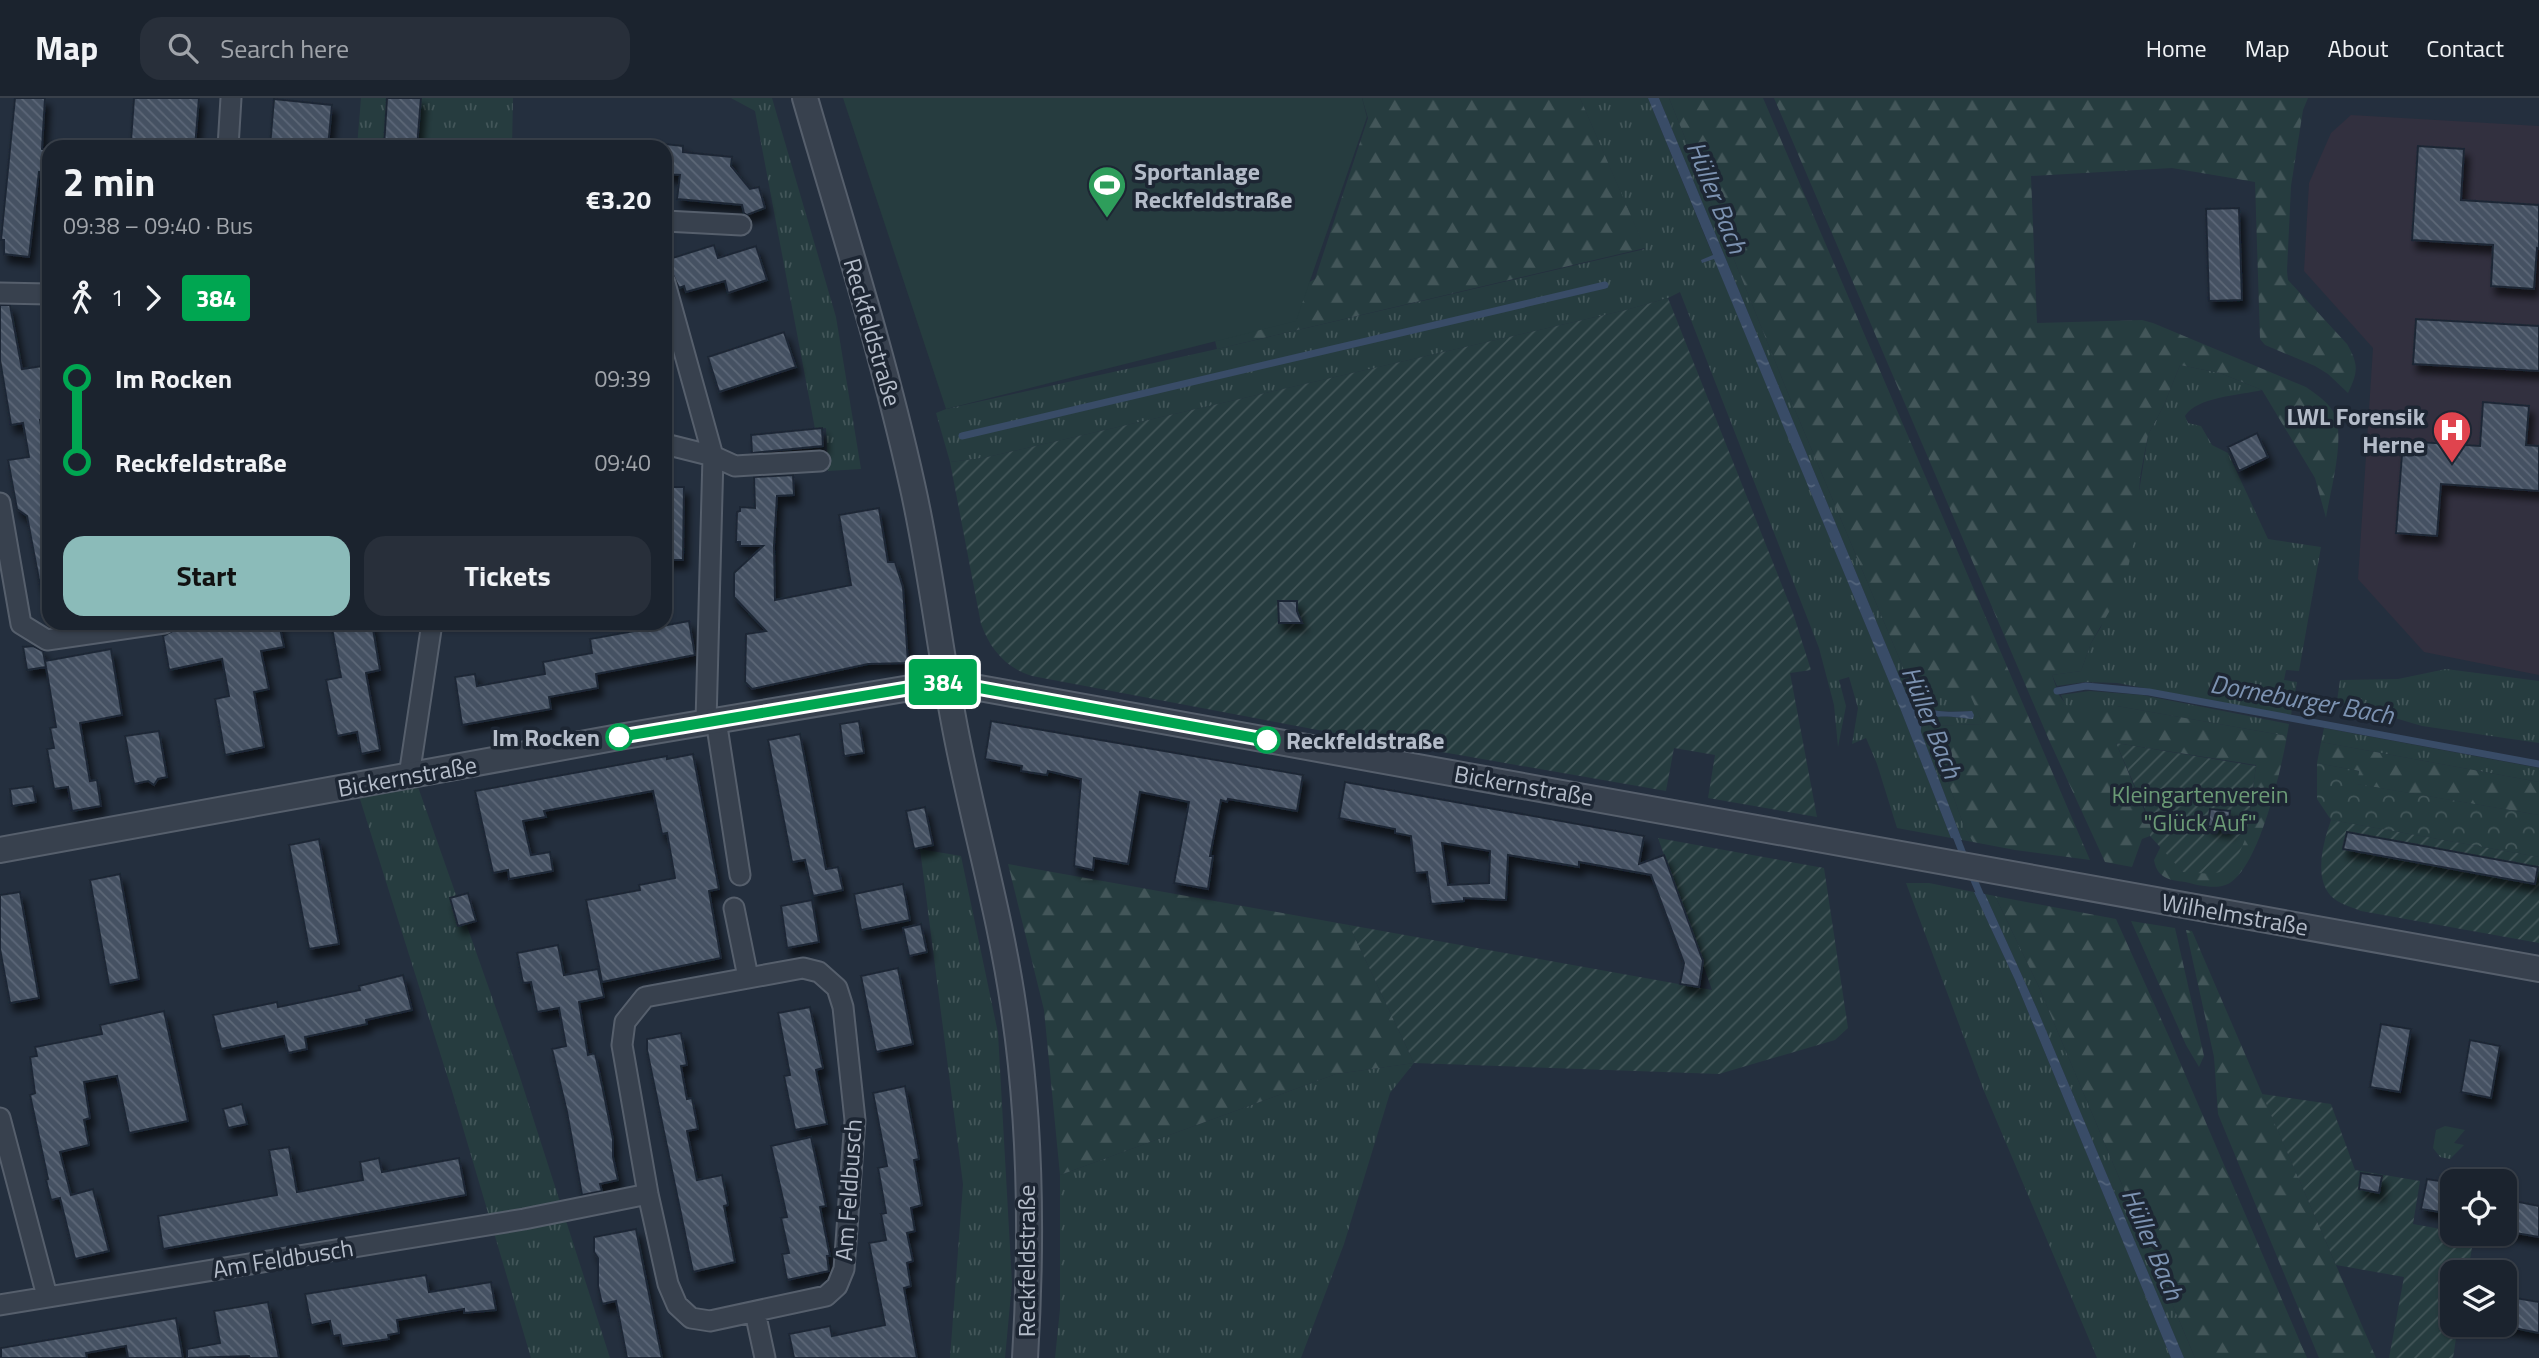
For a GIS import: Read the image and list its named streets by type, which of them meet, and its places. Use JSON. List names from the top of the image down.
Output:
{
  "streets": {
    "street": [
      "Reckfeldstraße",
      "Bickernstraße",
      "Wilhelmstraße",
      "Am Feldbusch"
    ]
  },
  "crossings": [
    ["Reckfeldstraße", "Bickernstraße"],
    ["Bickernstraße", "Wilhelmstraße"]
  ],
  "water": ["Hüller Bach", "Dorneburger Bach"],
  "parks": ["Kleingartenverein \"Glück Auf\""],
  "places": {
    "sports": ["Sportanlage Reckfeldstraße"],
    "hospital": ["LWL Forensik Herne"],
    "other": ["Im Rocken", "Reckfeldstraße"]
  },
  "lines": ["bus line 384"],
  "page": {
    "header": "Map",
    "search": "Search here",
    "nav": [
      "Home",
      "Map",
      "About",
      "Contact"
    ],
    "on_map": "384",
    "heading": ["2 min", "09:38 – 09:40 · Bus", "€3.20"],
    "legs": ["1", "384"],
    "list": [
      {
        "name": "Im Rocken",
        "value": "09:39"
      },
      {
        "name": "Reckfeldstraße",
        "value": "09:40"
      }
    ],
    "buttons": ["Start", "Tickets"]
  }
}
